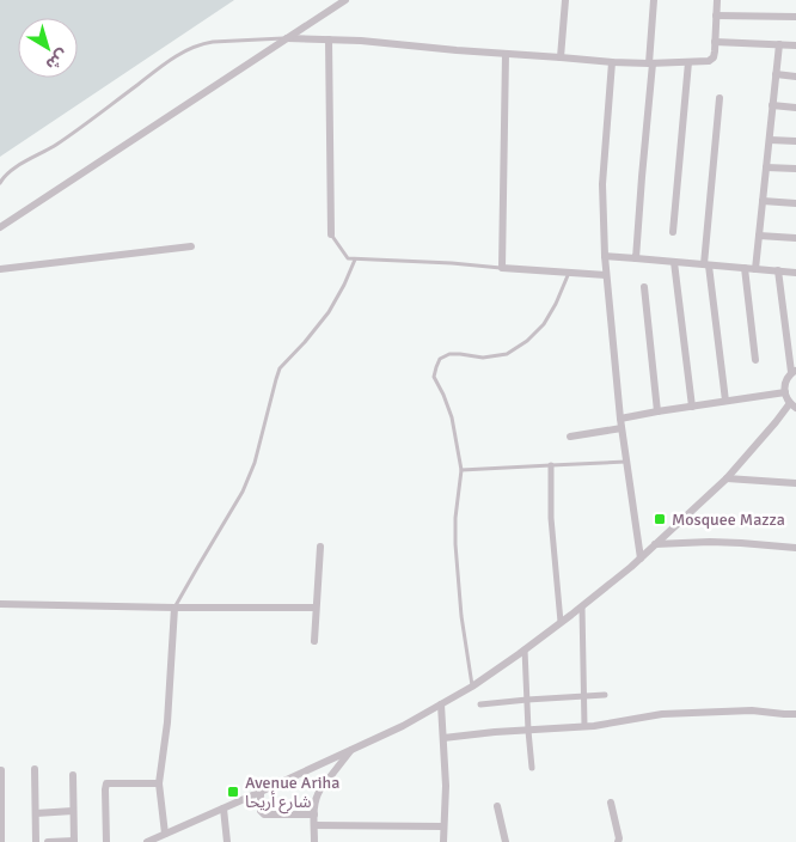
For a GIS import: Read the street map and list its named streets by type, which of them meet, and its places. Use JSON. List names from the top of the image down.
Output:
{
  "places": {
    "transit": ["Mosquee Mazza", "Avenue Ariha شارع أريحا"]
  },
  "north": "bottom right"
}
